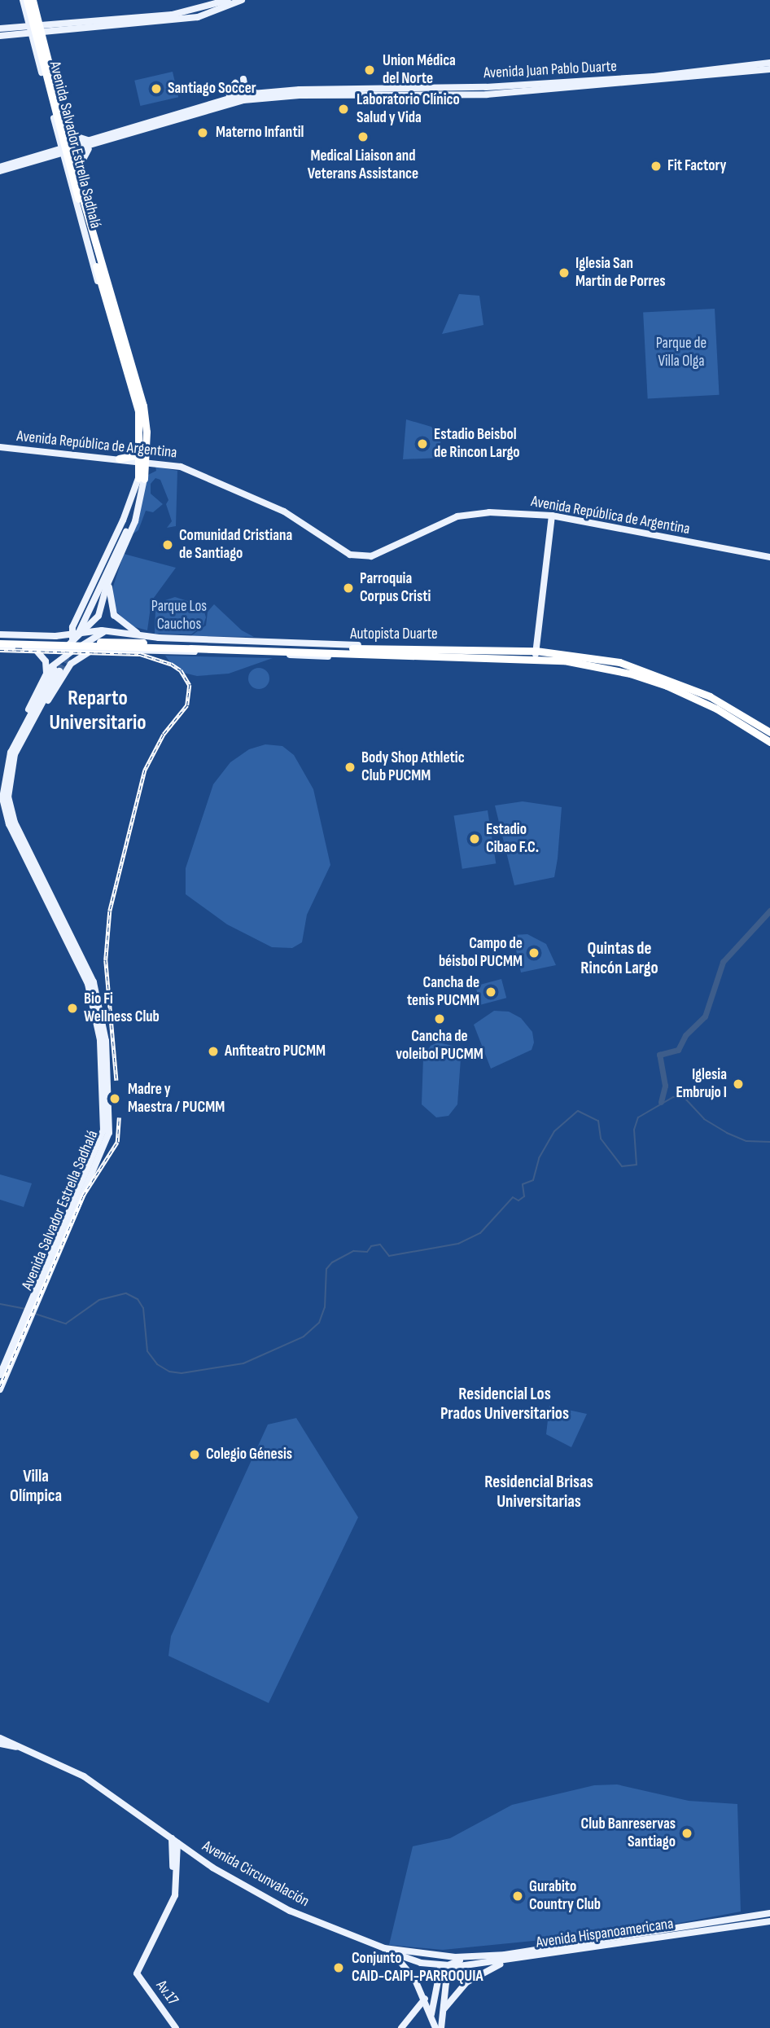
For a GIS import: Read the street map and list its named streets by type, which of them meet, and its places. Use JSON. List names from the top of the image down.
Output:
{
  "streets": {
    "highway": ["Avenida Salvador Estrella Sadhalá", "Autopista Duarte"],
    "main road": [
      "Avenida Juan Pablo Duarte",
      "Avenida República de Argentina",
      "Avenida Circunvalación",
      "Avenida Hispanoamericana",
      "Av.17"
    ]
  },
  "crossings": [
    ["Avenida Juan Pablo Duarte", "Avenida Salvador Estrella Sadhalá"],
    ["Avenida Salvador Estrella Sadhalá", "Avenida República de Argentina"],
    ["Avenida Circunvalación", "Avenida Hispanoamericana"]
  ],
  "districts": [
    "Reparto Universitario",
    "Quintas de Rincón Largo",
    "Residencial Los Prados Universitarios",
    "Villa Olímpica",
    "Residencial Brisas Universitarias"
  ],
  "parks": ["Parque de Villa Olga", "Parque Los Cauchos"],
  "places": [
    "Union Médica del Norte",
    "Santiago Soccer",
    "Laboratorio Clínico Salud y Vida",
    "Materno Infantil",
    "Medical Liaison and Veterans Assistance",
    "Fit Factory",
    "Iglesia San Martin de Porres",
    "Estadio Beisbol de Rincon Largo",
    "Comunidad Cristiana de Santiago",
    "Parroquia Corpus Cristi",
    "Body Shop Athletic Club PUCMM",
    "Estadio Cibao F.C.",
    "Campo de béisbol PUCMM",
    "Cancha de tenis PUCMM",
    "Bio Fi Wellness Club",
    "Cancha de voleibol PUCMM",
    "Anfiteatro PUCMM",
    "Iglesia Embrujo I",
    "Madre y Maestra / PUCMM",
    "Colegio Génesis",
    "Club Banreservas Santiago",
    "Gurabito Country Club",
    "Conjunto CAID-CAIPI-PARROQUIA"
  ]
}
